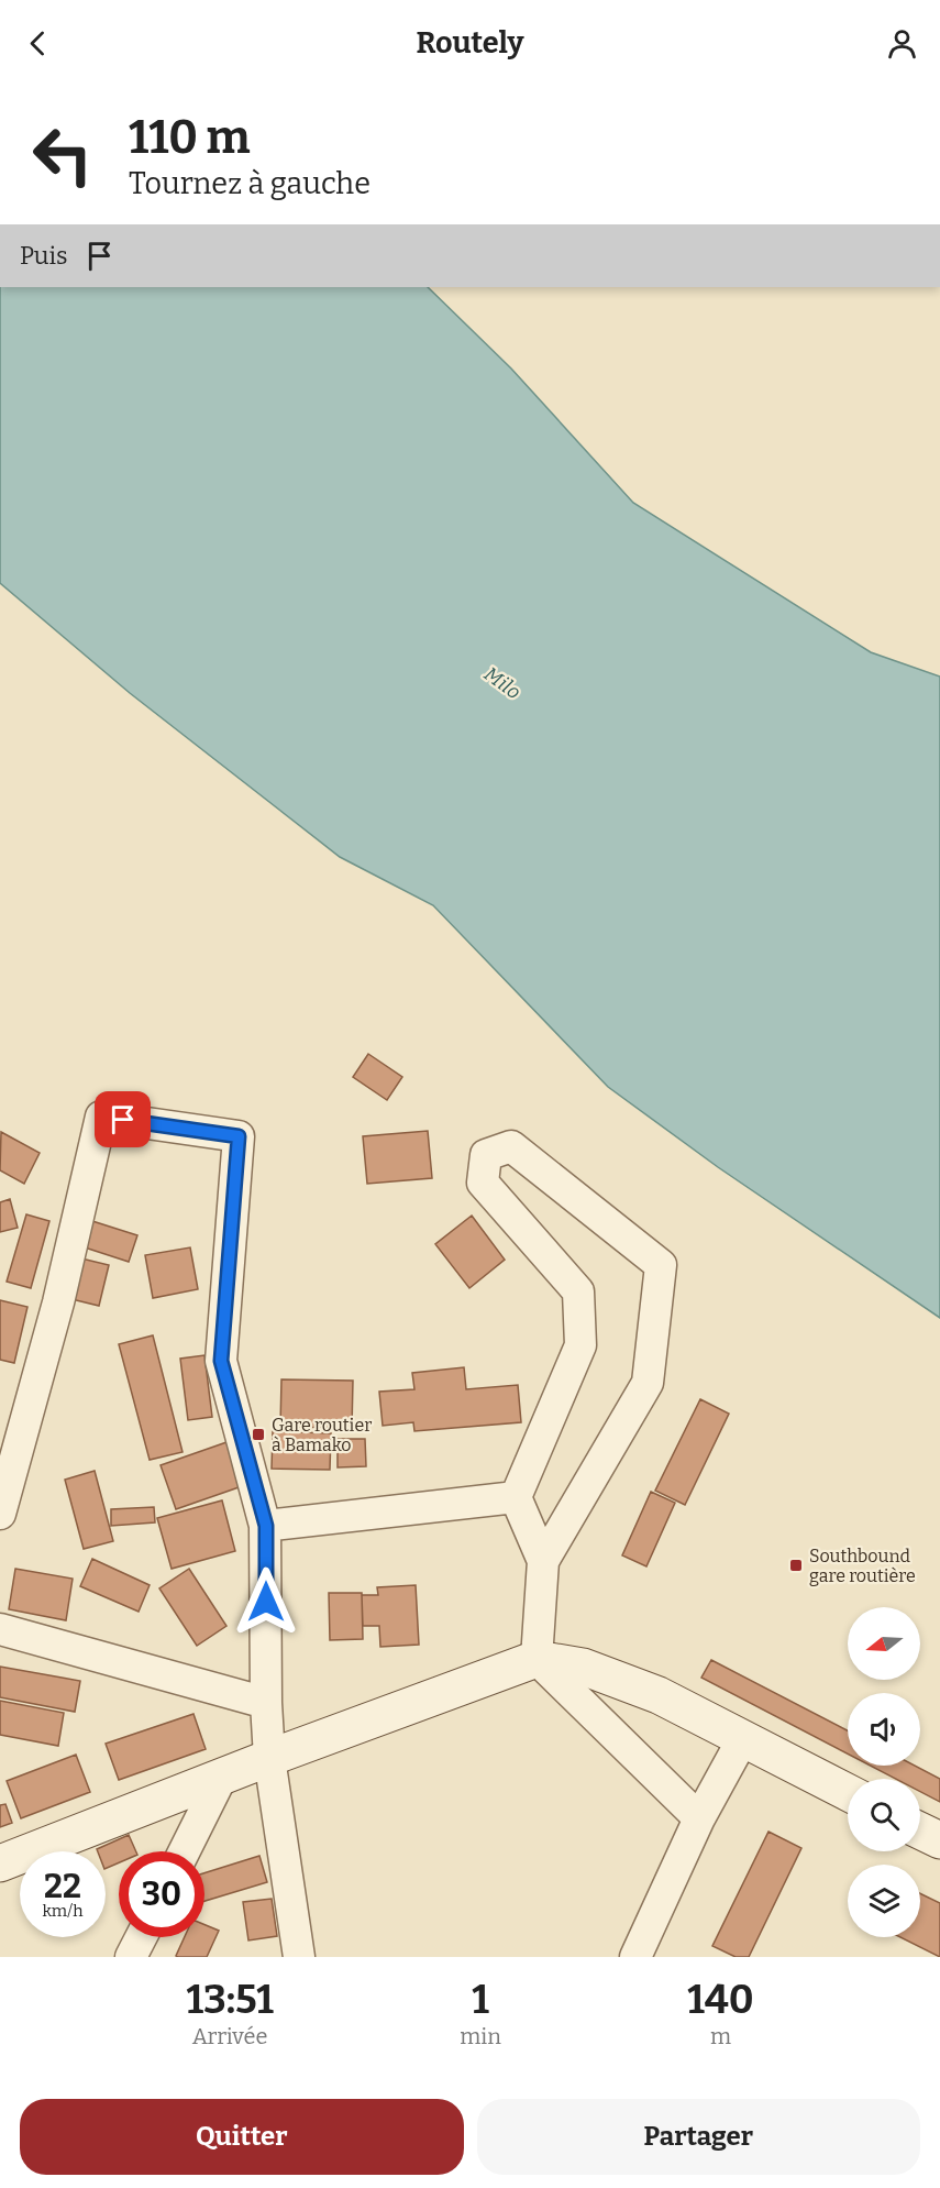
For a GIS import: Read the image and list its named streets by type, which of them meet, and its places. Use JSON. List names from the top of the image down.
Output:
{
  "water": ["Milo"],
  "places": {
    "transit": ["Gare routier à Bamako", "Southbound gare routière"]
  },
  "north": "left",
  "page": {
    "header": "Routely",
    "turn": ["110 m", "Tournez à gauche"],
    "then": "Puis",
    "speed": "22 km/h",
    "limit": "30",
    "eta": [
      "13:51",
      "Arrivée",
      "1",
      "min",
      "140",
      "m"
    ],
    "buttons": ["Quitter", "Partager"]
  }
}
